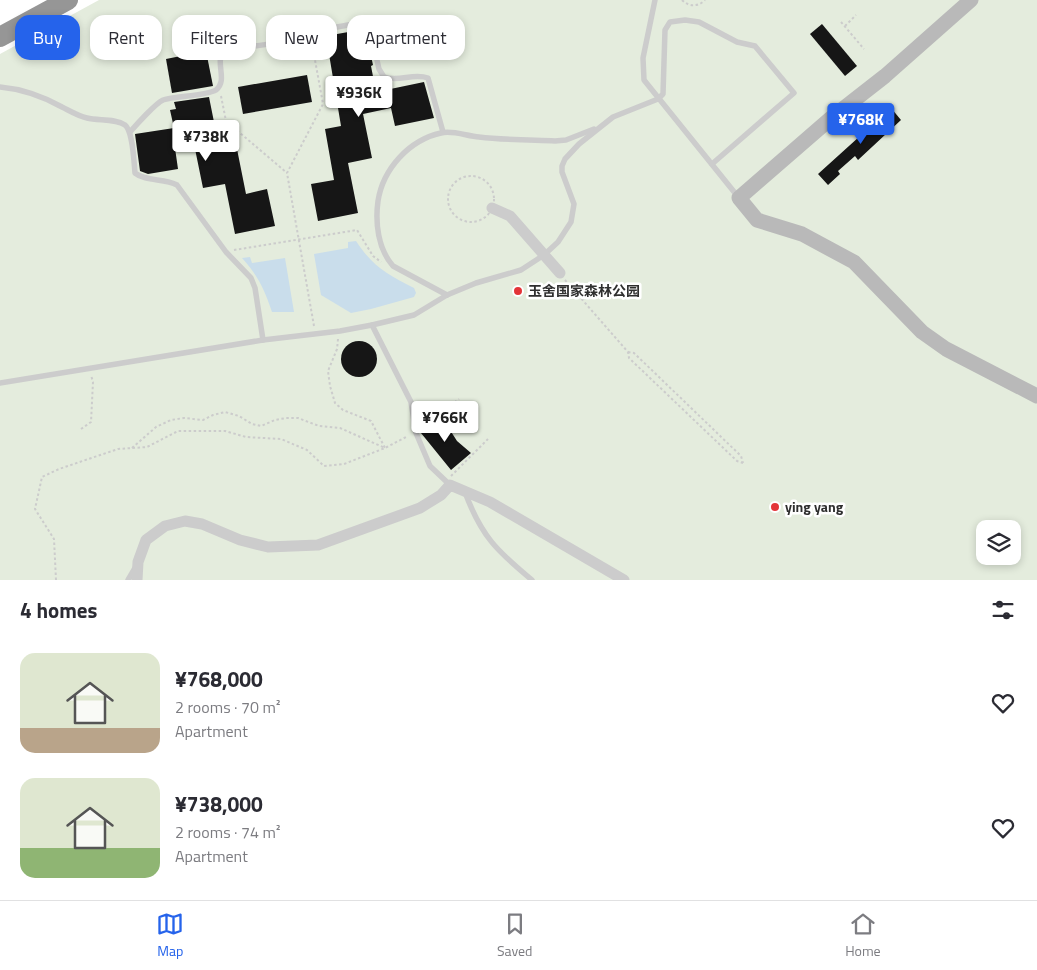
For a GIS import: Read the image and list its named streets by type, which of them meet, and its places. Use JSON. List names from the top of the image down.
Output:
{
  "places": ["玉舍国家森林公园", "ying yang"],
  "page": {
    "chip": [
      "Buy",
      "Rent",
      "Filters",
      "New",
      "Apartment"
    ],
    "price": [
      "¥936K",
      "¥768K",
      "¥738K",
      "¥766K"
    ],
    "heading": "4 homes",
    "list": [
      {
        "name": "¥768,000",
        "note": "2 rooms · 70 m² · Apartment"
      },
      {
        "name": "¥738,000",
        "note": "2 rooms · 74 m² · Apartment"
      }
    ],
    "tabs": ["Map", "Saved", "Home"]
  }
}
